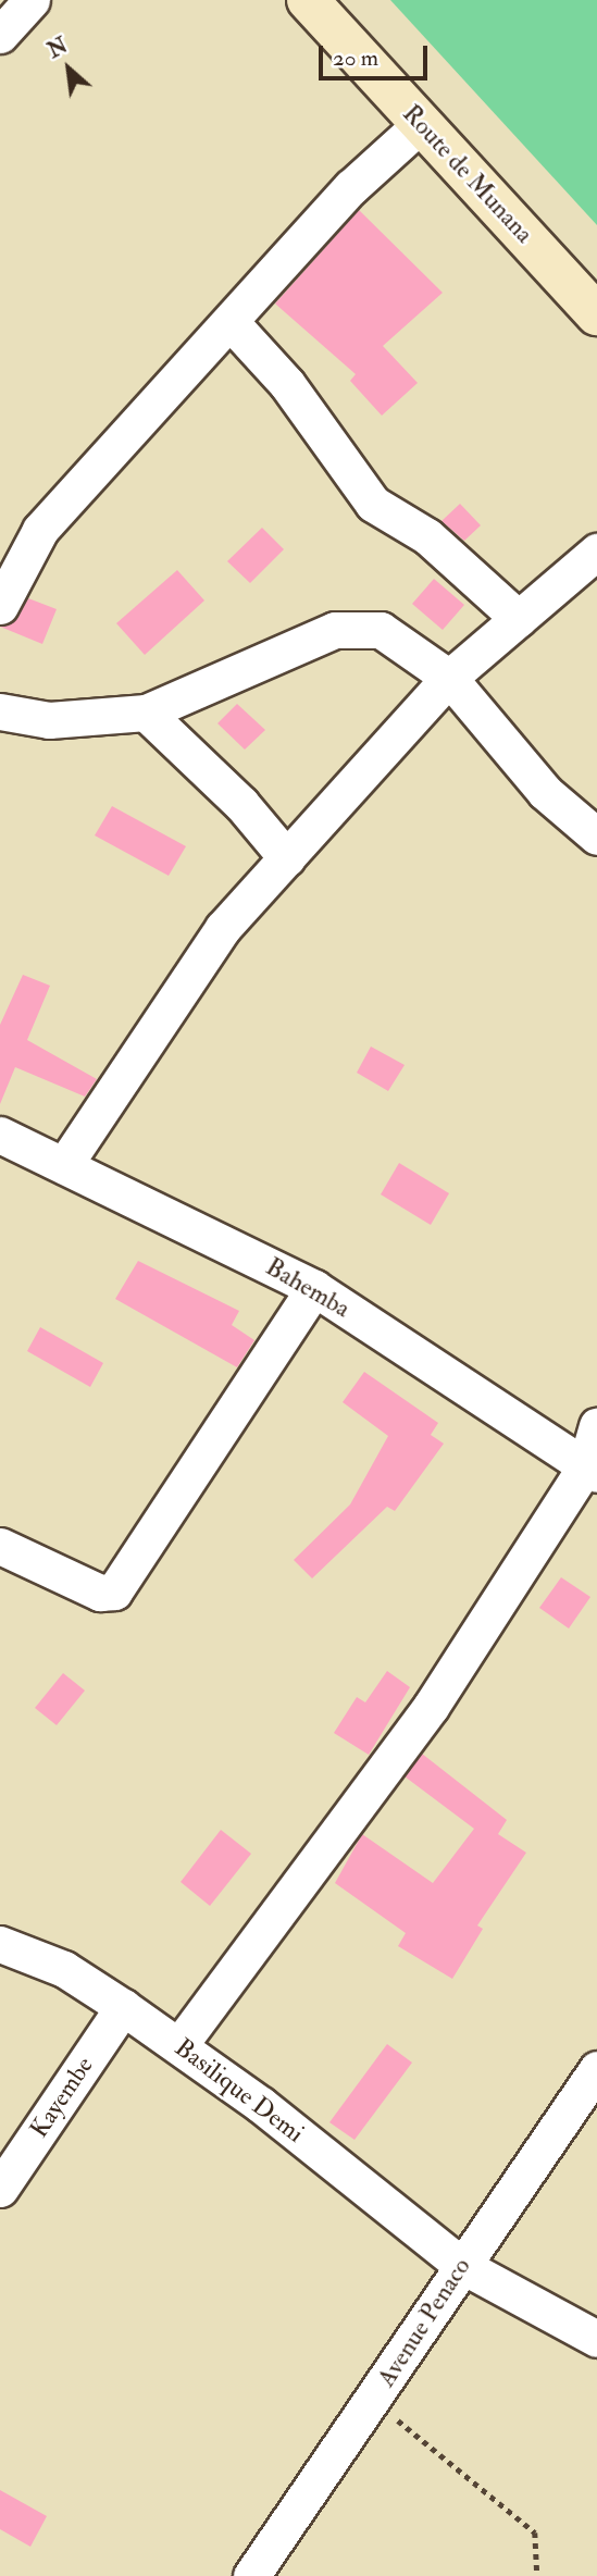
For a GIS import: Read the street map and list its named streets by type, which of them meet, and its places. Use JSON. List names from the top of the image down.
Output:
{
  "streets": {
    "main road": ["Route de Munana"],
    "street": [
      "Bahemba",
      "Basilique Demi",
      "Kayembe",
      "Avenue Penaco"
    ]
  },
  "crossings": [
    ["Basilique Demi", "Kayembe"],
    ["Basilique Demi", "Avenue Penaco"]
  ],
  "scale_bar": "20 m",
  "north": "top left"
}
